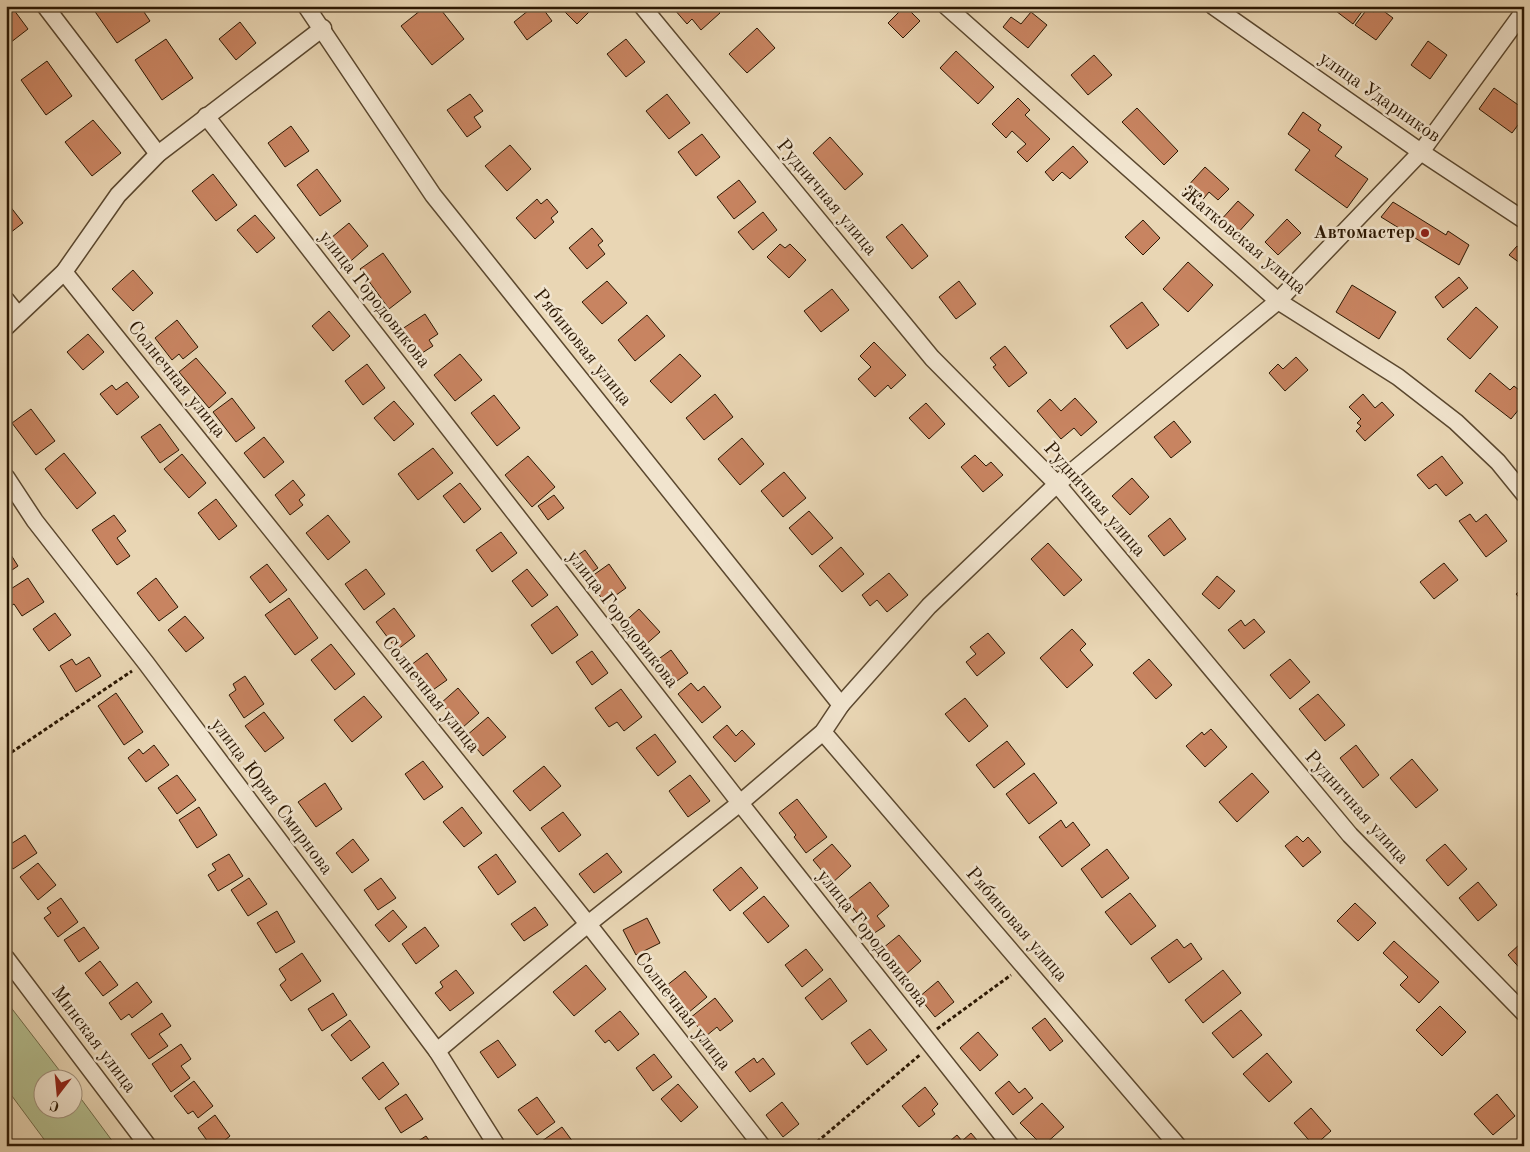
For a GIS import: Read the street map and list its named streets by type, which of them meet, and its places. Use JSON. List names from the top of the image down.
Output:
{
  "streets": {
    "street": [
      "улица Ударников",
      "Рудничная улица",
      "Жатковская улица",
      "улица Городовикова",
      "Рябиновая улица",
      "Солнечная улица",
      "улица Юрия Смирнова",
      "Минская улица"
    ]
  },
  "places": ["Автомастер"],
  "north": "bottom"
}
